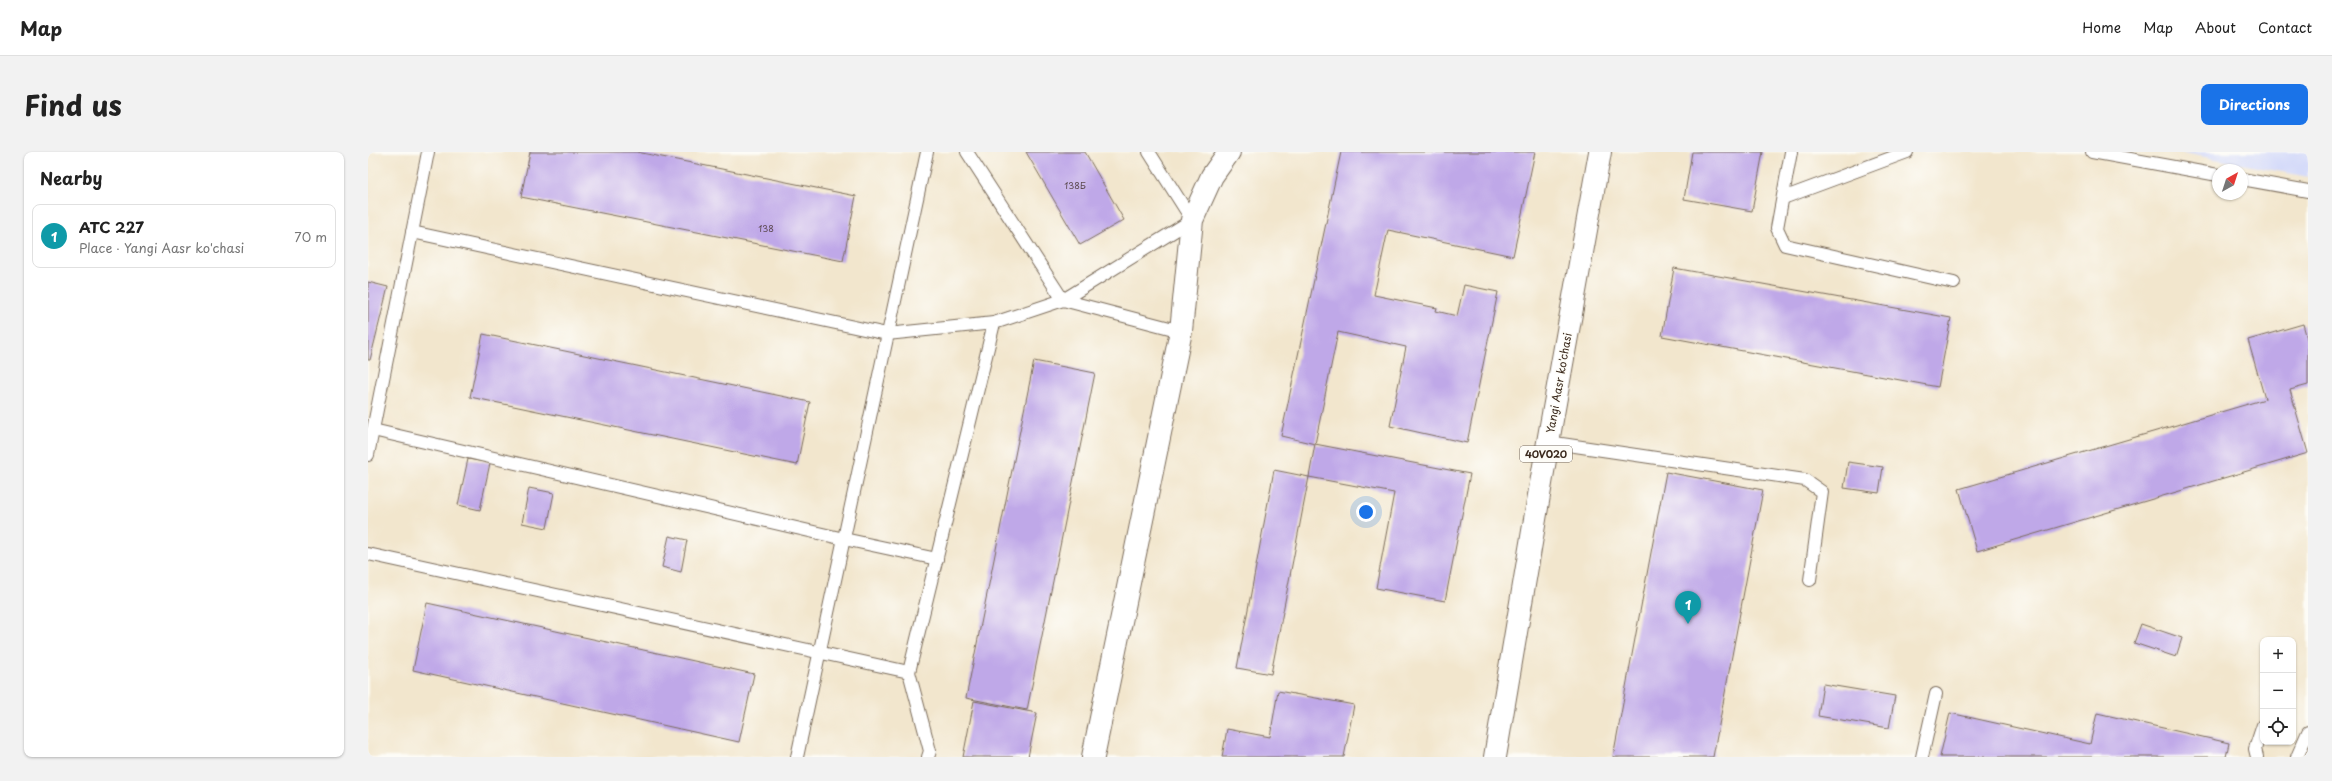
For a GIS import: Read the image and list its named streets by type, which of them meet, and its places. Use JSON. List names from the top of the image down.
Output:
{
  "streets": {
    "street": ["Yangi Aasr ko'chasi", "40V020"]
  },
  "house_numbers": ["138Б", "138"],
  "north": "top right",
  "page": {
    "header": "Map",
    "nav": [
      "Home",
      "Map",
      "About",
      "Contact"
    ],
    "title": "Find us",
    "buttons": "Directions",
    "heading": "Nearby",
    "list": [
      {
        "mark": "1",
        "name": "АТС 227",
        "note": "Place · Yangi Aasr ko'chasi",
        "value": "70 m"
      }
    ],
    "pins": "1",
    "map_buttons": ["+", "−"]
  }
}
